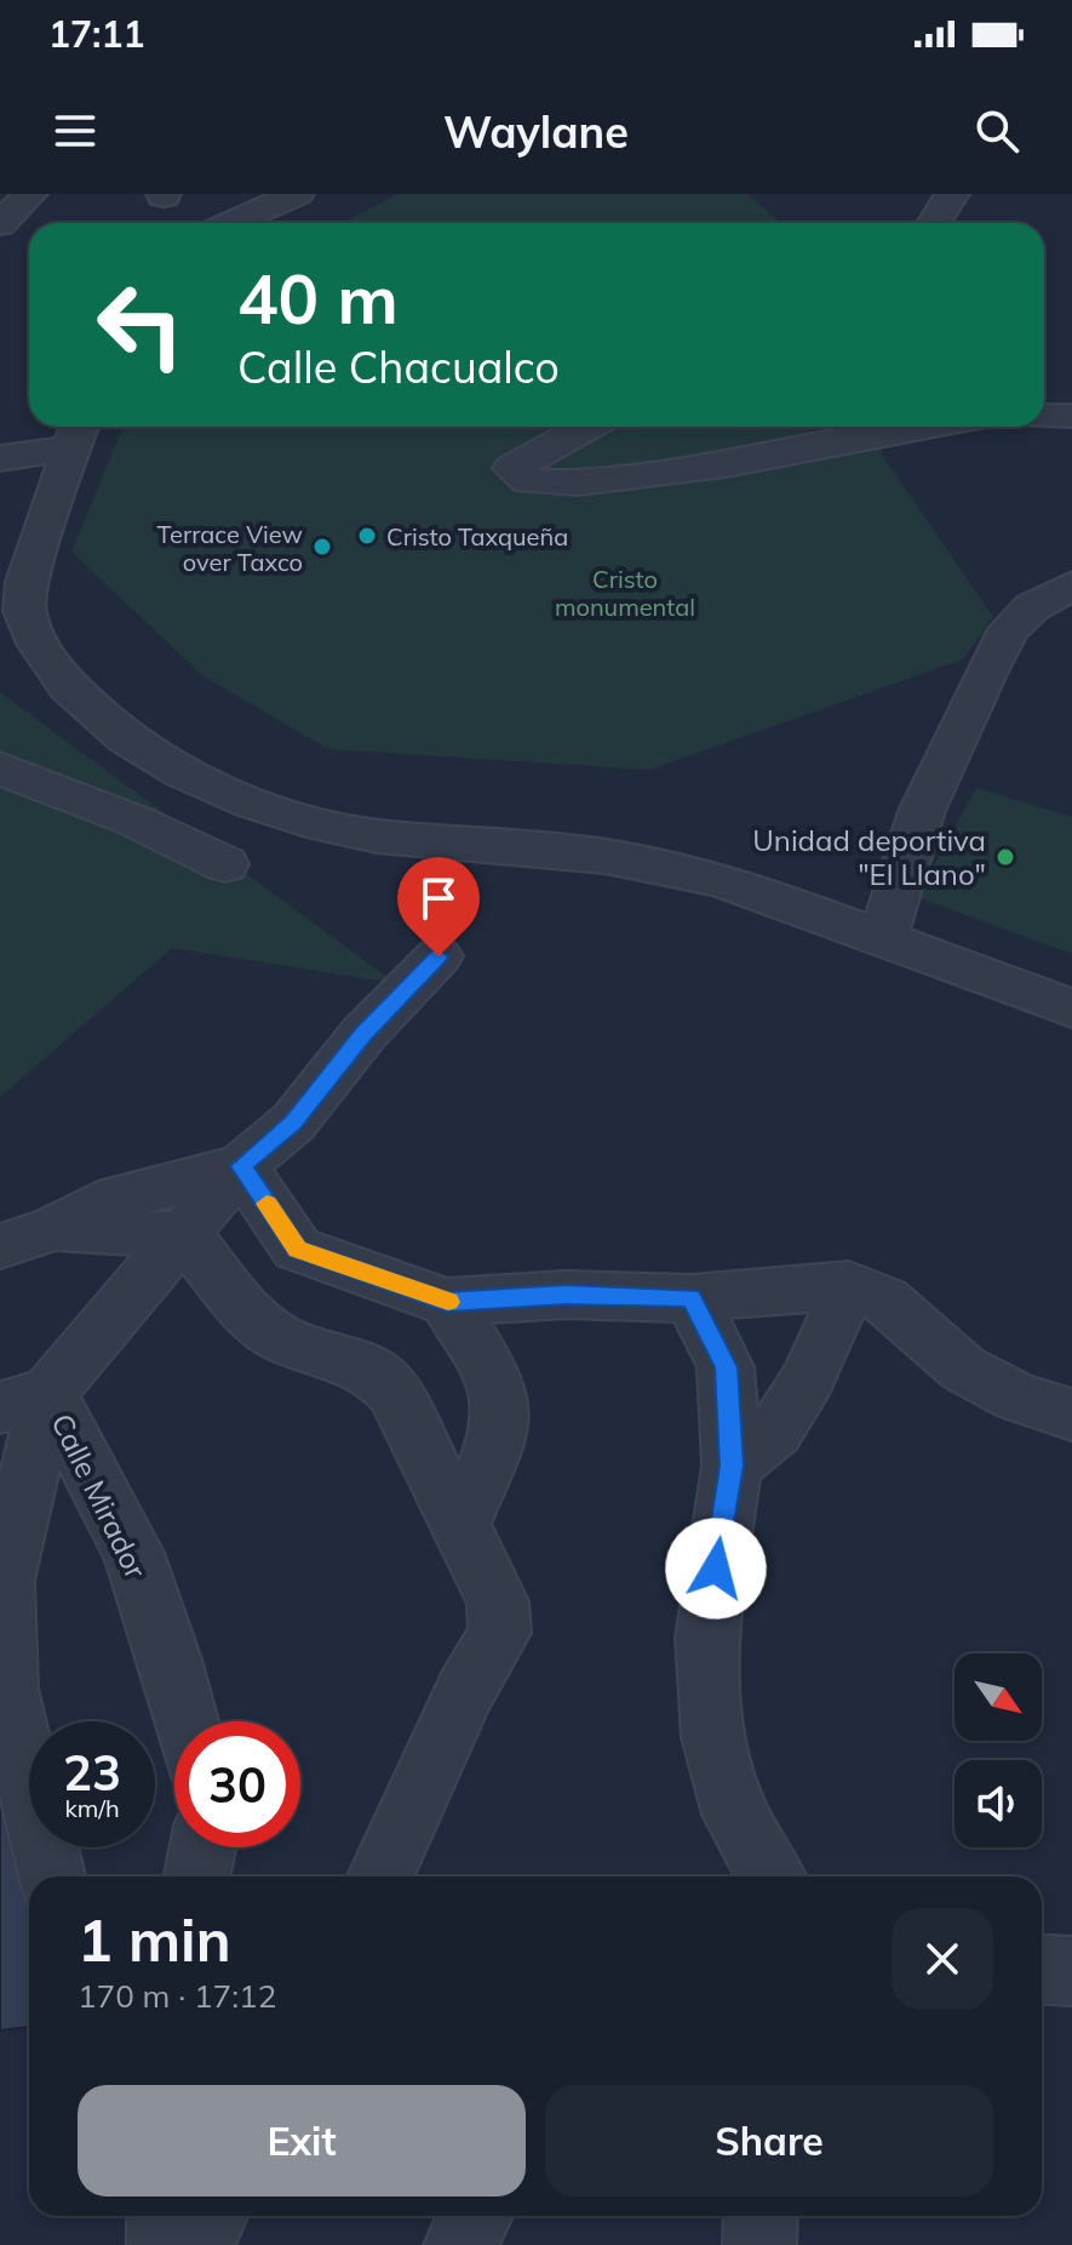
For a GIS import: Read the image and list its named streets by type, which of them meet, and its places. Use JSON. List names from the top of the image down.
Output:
{
  "streets": {
    "street": ["Calle Mirador"]
  },
  "parks": ["Cristo monumental"],
  "places": ["Cristo Taxqueña", "Terrace View over Taxco", "Unidad deportiva \"El Llano\""],
  "north": "bottom right",
  "page": {
    "status": "17:11",
    "header": "Waylane",
    "turn": ["40 m", "Calle Chacualco"],
    "speed": "23 km/h",
    "limit": "30",
    "heading": ["1 min", "170 m · 17:12"],
    "buttons": ["Exit", "Share"]
  }
}
